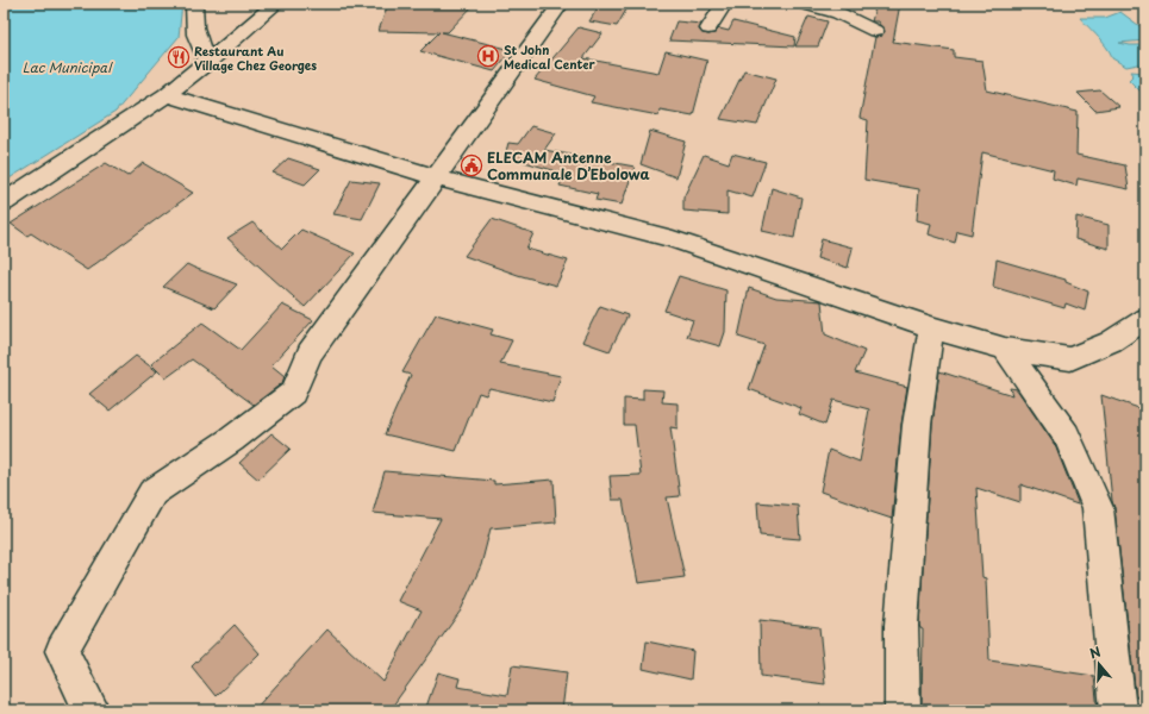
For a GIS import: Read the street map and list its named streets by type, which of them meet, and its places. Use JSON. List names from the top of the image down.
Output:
{
  "water": ["Lac Municipal"],
  "places": {
    "hospital": ["St John Medical Center"],
    "restaurant": ["Restaurant Au Village Chez Georges"],
    "public building": ["ELECAM Antenne Communale D’Ebolowa"]
  },
  "north": "top"
}
